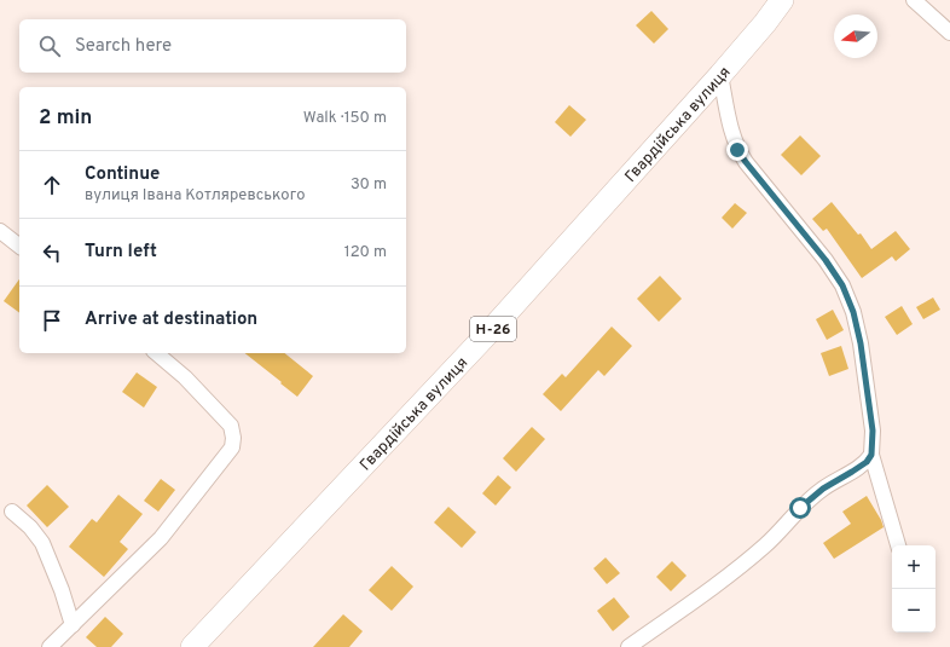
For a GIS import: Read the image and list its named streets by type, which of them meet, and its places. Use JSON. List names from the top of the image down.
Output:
{
  "streets": {
    "main road": ["Гвардійська вулиця", "Н-26"]
  },
  "north": "left",
  "page": {
    "search": "Search here",
    "heading": ["2 min", "Walk · 150 m"],
    "list": [
      ["Continue", "вулиця Івана Котляревського", "30 m"],
      ["Turn left", "120 m"],
      "Arrive at destination"
    ],
    "map_buttons": ["+", "−"]
  }
}
